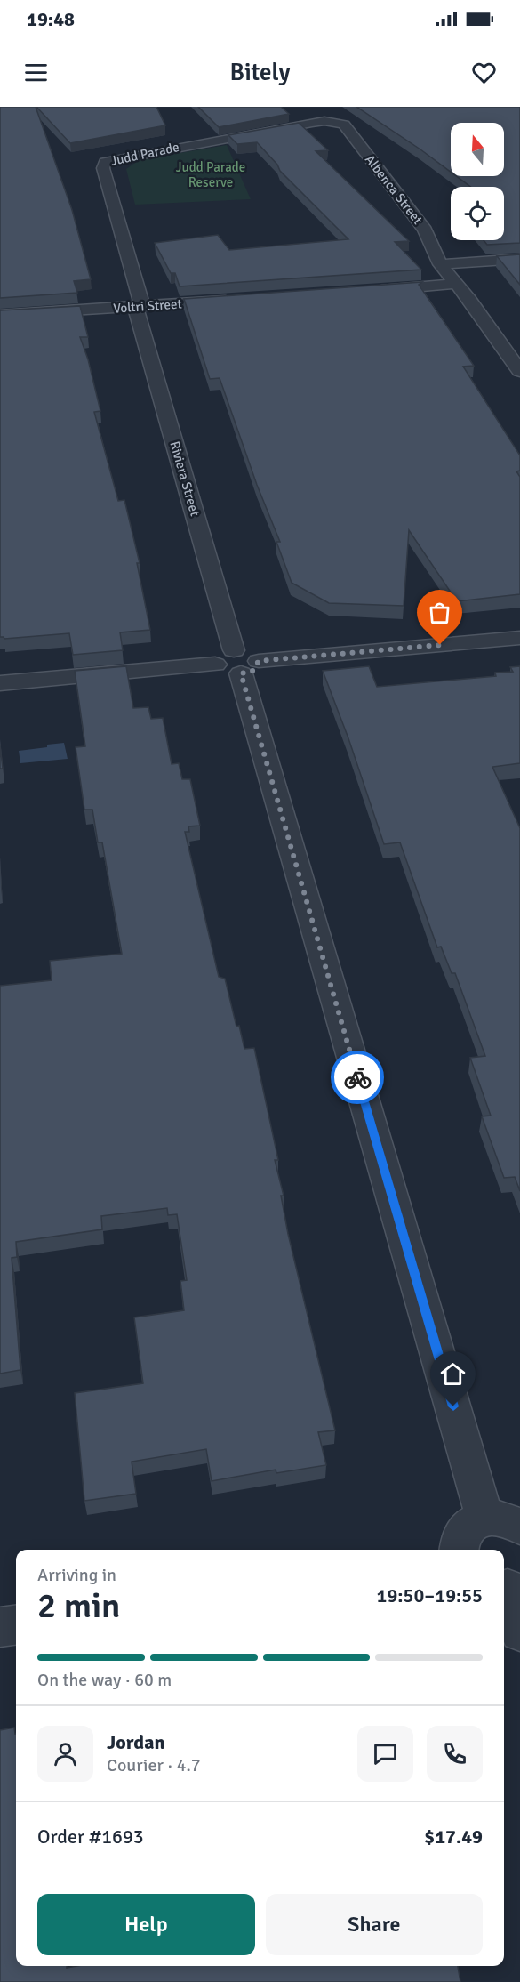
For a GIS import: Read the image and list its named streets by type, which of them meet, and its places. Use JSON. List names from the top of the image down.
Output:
{
  "streets": {
    "street": [
      "Judd Parade",
      "Albenca Street",
      "Voltri Street",
      "Riviera Street"
    ]
  },
  "crossings": [
    ["Judd Parade", "Albenca Street"],
    ["Judd Parade", "Voltri Street"],
    ["Judd Parade", "Riviera Street"],
    ["Voltri Street", "Riviera Street"]
  ],
  "parks": ["Judd Parade Reserve"],
  "north": "top",
  "page": {
    "status": "19:48",
    "header": "Bitely",
    "heading": ["2 min", "Arriving in", "19:50–19:55"],
    "panel": [
      "Jordan",
      "Courier · 4.7",
      "Order #1693",
      "$17.49"
    ],
    "bar": "On the way · 60 m",
    "buttons": ["Help", "Share"]
  }
}
